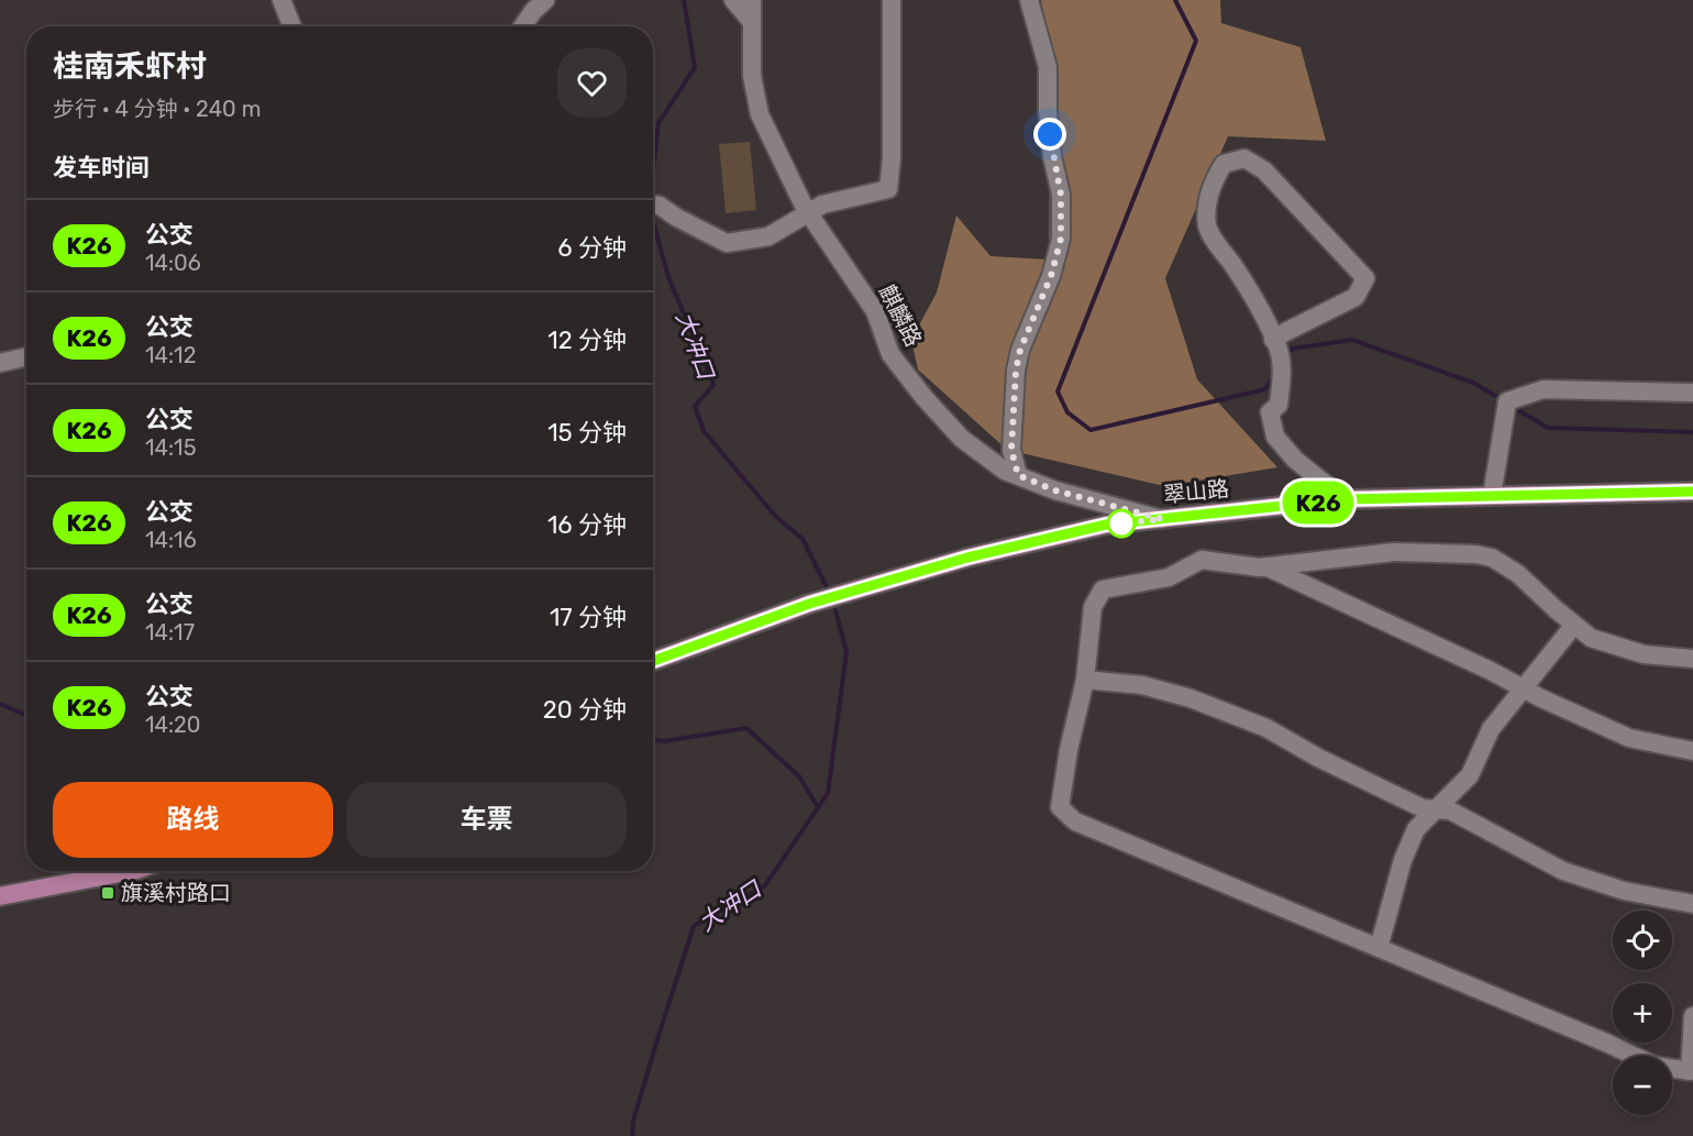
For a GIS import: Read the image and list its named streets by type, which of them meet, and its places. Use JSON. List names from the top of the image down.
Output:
{
  "streets": {
    "main road": ["翠山路"],
    "street": ["麒麟路"]
  },
  "crossings": [
    ["麒麟路", "翠山路"]
  ],
  "water": ["大冲口"],
  "places": {
    "transit": ["旗溪村路口"]
  },
  "lines": ["bus line K26"],
  "page": {
    "on_map": "K26",
    "heading": [
      ["桂南禾虾村", "步行 · 4 分钟 · 240 m"],
      "发车时间"
    ],
    "list": [
      {
        "mark": "K26",
        "name": "公交",
        "note": "14:06",
        "value": "6 分钟"
      },
      {
        "mark": "K26",
        "name": "公交",
        "note": "14:12",
        "value": "12 分钟"
      },
      {
        "mark": "K26",
        "name": "公交",
        "note": "14:15",
        "value": "15 分钟"
      },
      {
        "mark": "K26",
        "name": "公交",
        "note": "14:16",
        "value": "16 分钟"
      },
      {
        "mark": "K26",
        "name": "公交",
        "note": "14:17",
        "value": "17 分钟"
      },
      {
        "mark": "K26",
        "name": "公交",
        "note": "14:20",
        "value": "20 分钟"
      }
    ],
    "buttons": ["路线", "车票"],
    "map_buttons": ["+", "−"]
  }
}
